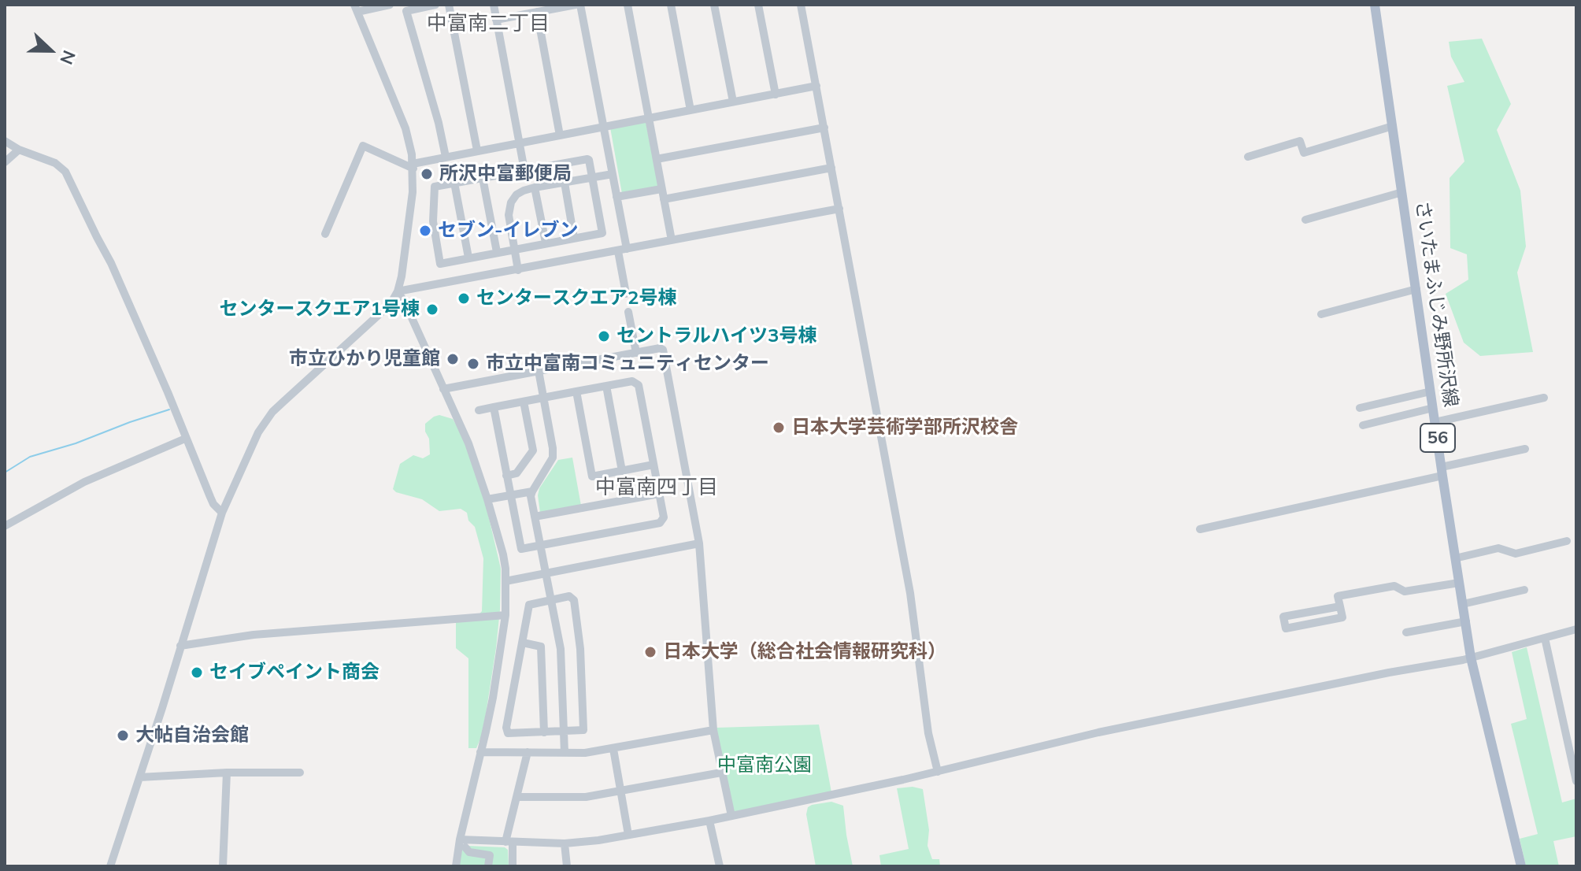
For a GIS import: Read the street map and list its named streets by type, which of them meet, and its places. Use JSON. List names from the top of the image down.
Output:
{
  "streets": {
    "main road": ["さいたまふじみ野所沢線", "56"]
  },
  "districts": ["中富南二丁目", "中富南四丁目"],
  "parks": ["中富南公園"],
  "places": [
    "所沢中富郵便局",
    "セブン-イレブン",
    "センタースクエア2号棟",
    "センタースクエア1号棟",
    "セントラルハイツ3号棟",
    "市立ひかり児童館",
    "市立中富南コミュニティセンター",
    "日本大学芸術学部所沢校舎",
    "日本大学（総合社会情報研究科）",
    "セイブペイント商会",
    "大帖自治会館"
  ],
  "north": "right"
}
